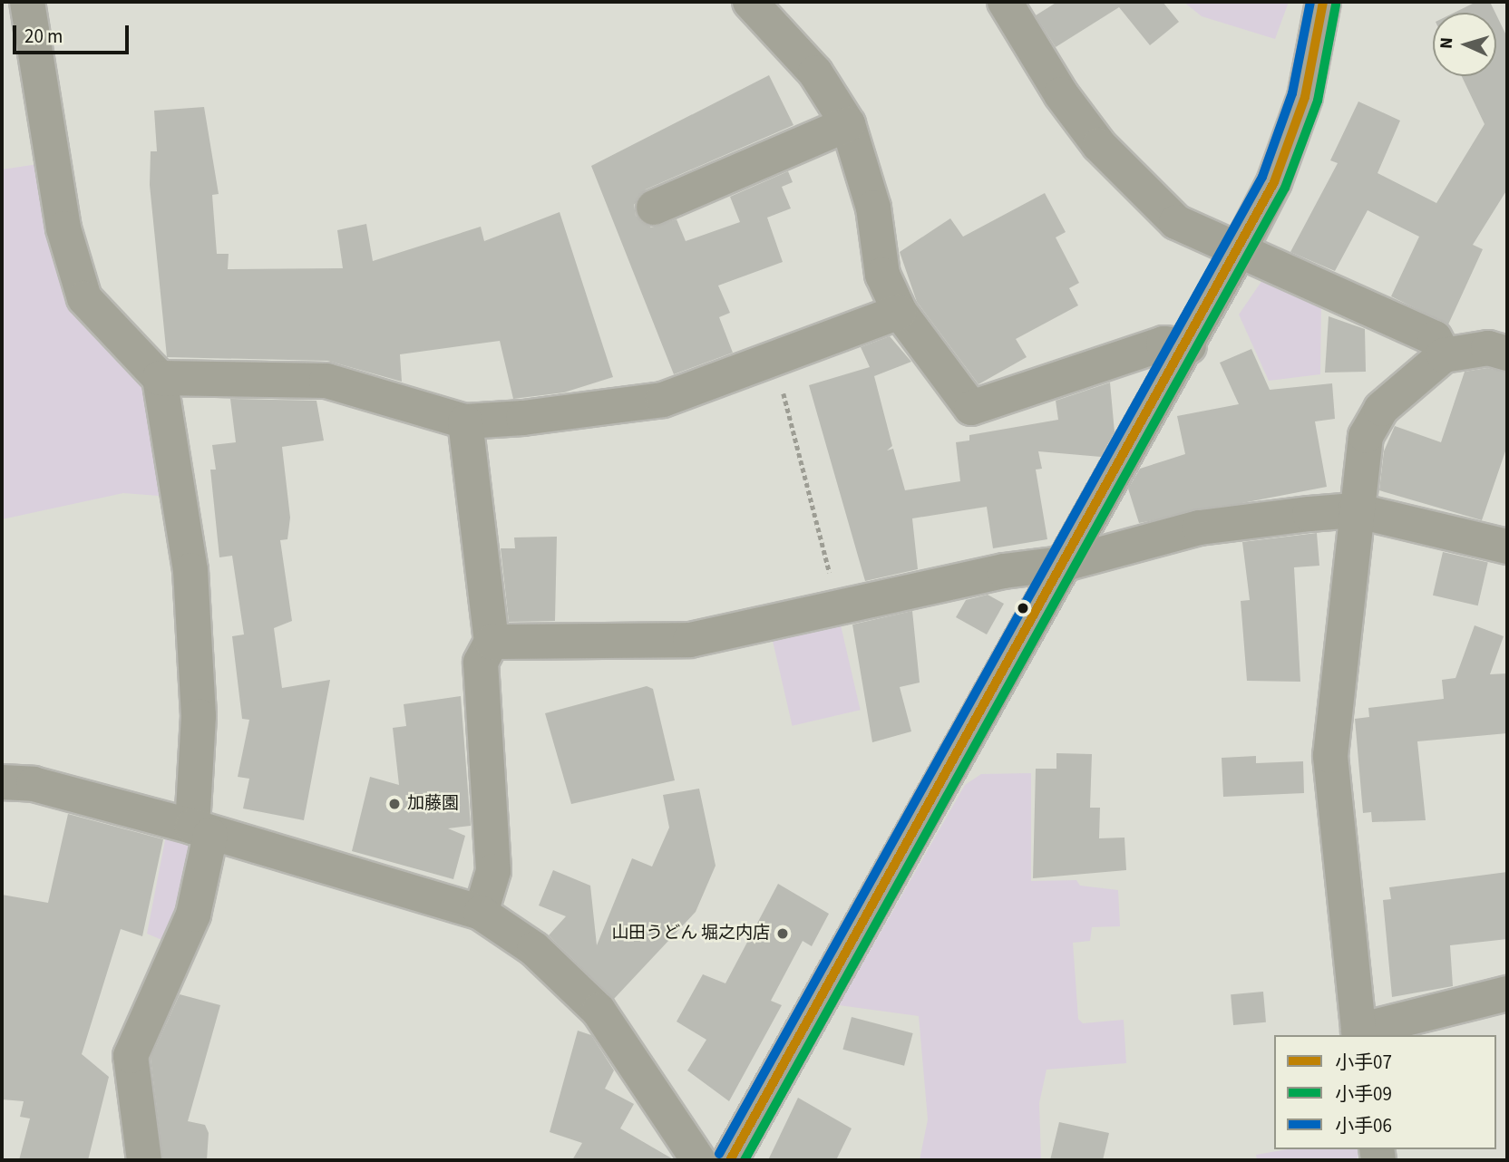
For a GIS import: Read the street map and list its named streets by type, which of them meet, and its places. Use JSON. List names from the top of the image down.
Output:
{
  "places": ["加藤園", "山田うどん 堀之内店"],
  "lines": ["transit line 小手07", "transit line 小手06", "transit line 小手09"],
  "legend": ["小手07", "小手09", "小手06"],
  "scale_bar": "20 m",
  "north": "left"
}
